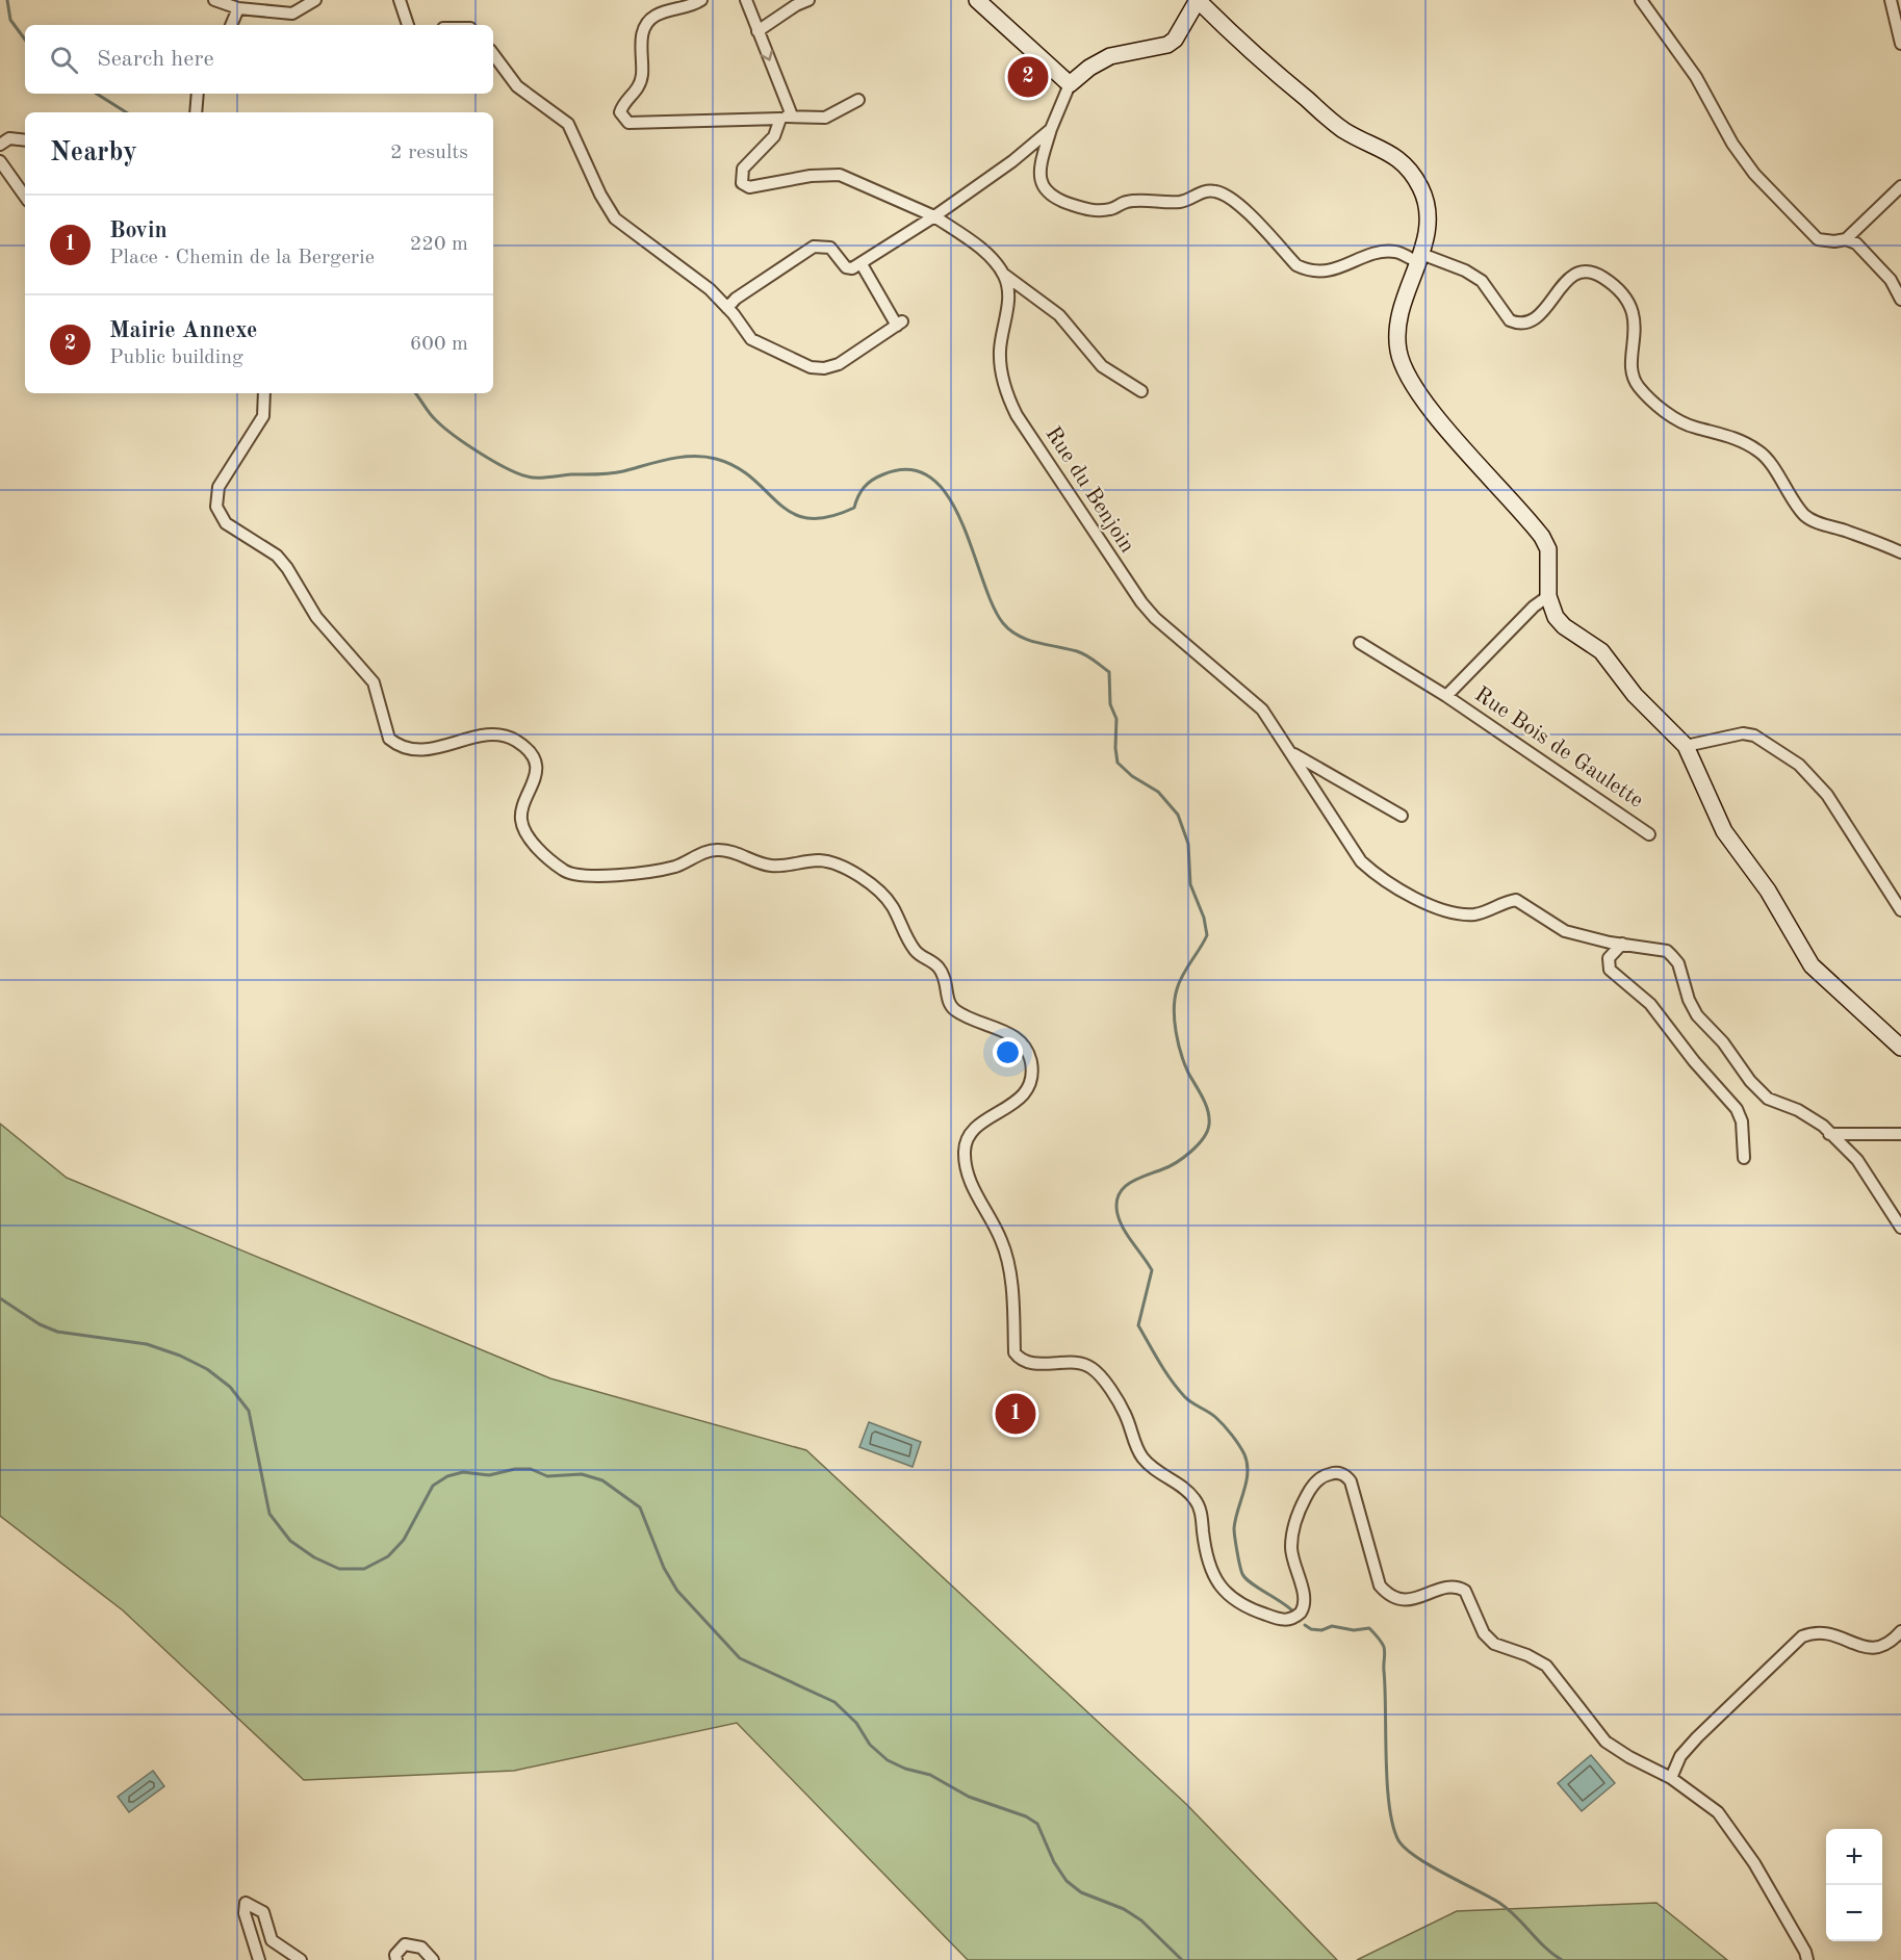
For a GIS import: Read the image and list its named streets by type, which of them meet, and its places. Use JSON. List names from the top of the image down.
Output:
{
  "streets": {
    "street": ["Rue du Benjoin", "Rue Bois de Gaulette"]
  },
  "page": {
    "search": "Search here",
    "pins": ["2", "1"],
    "heading": ["Nearby", "2 results"],
    "list": [
      {
        "mark": "1",
        "name": "Bovin",
        "note": "Place · Chemin de la Bergerie",
        "value": "220 m"
      },
      {
        "mark": "2",
        "name": "Mairie Annexe",
        "note": "Public building",
        "value": "600 m"
      }
    ],
    "map_buttons": ["+", "−"]
  }
}
